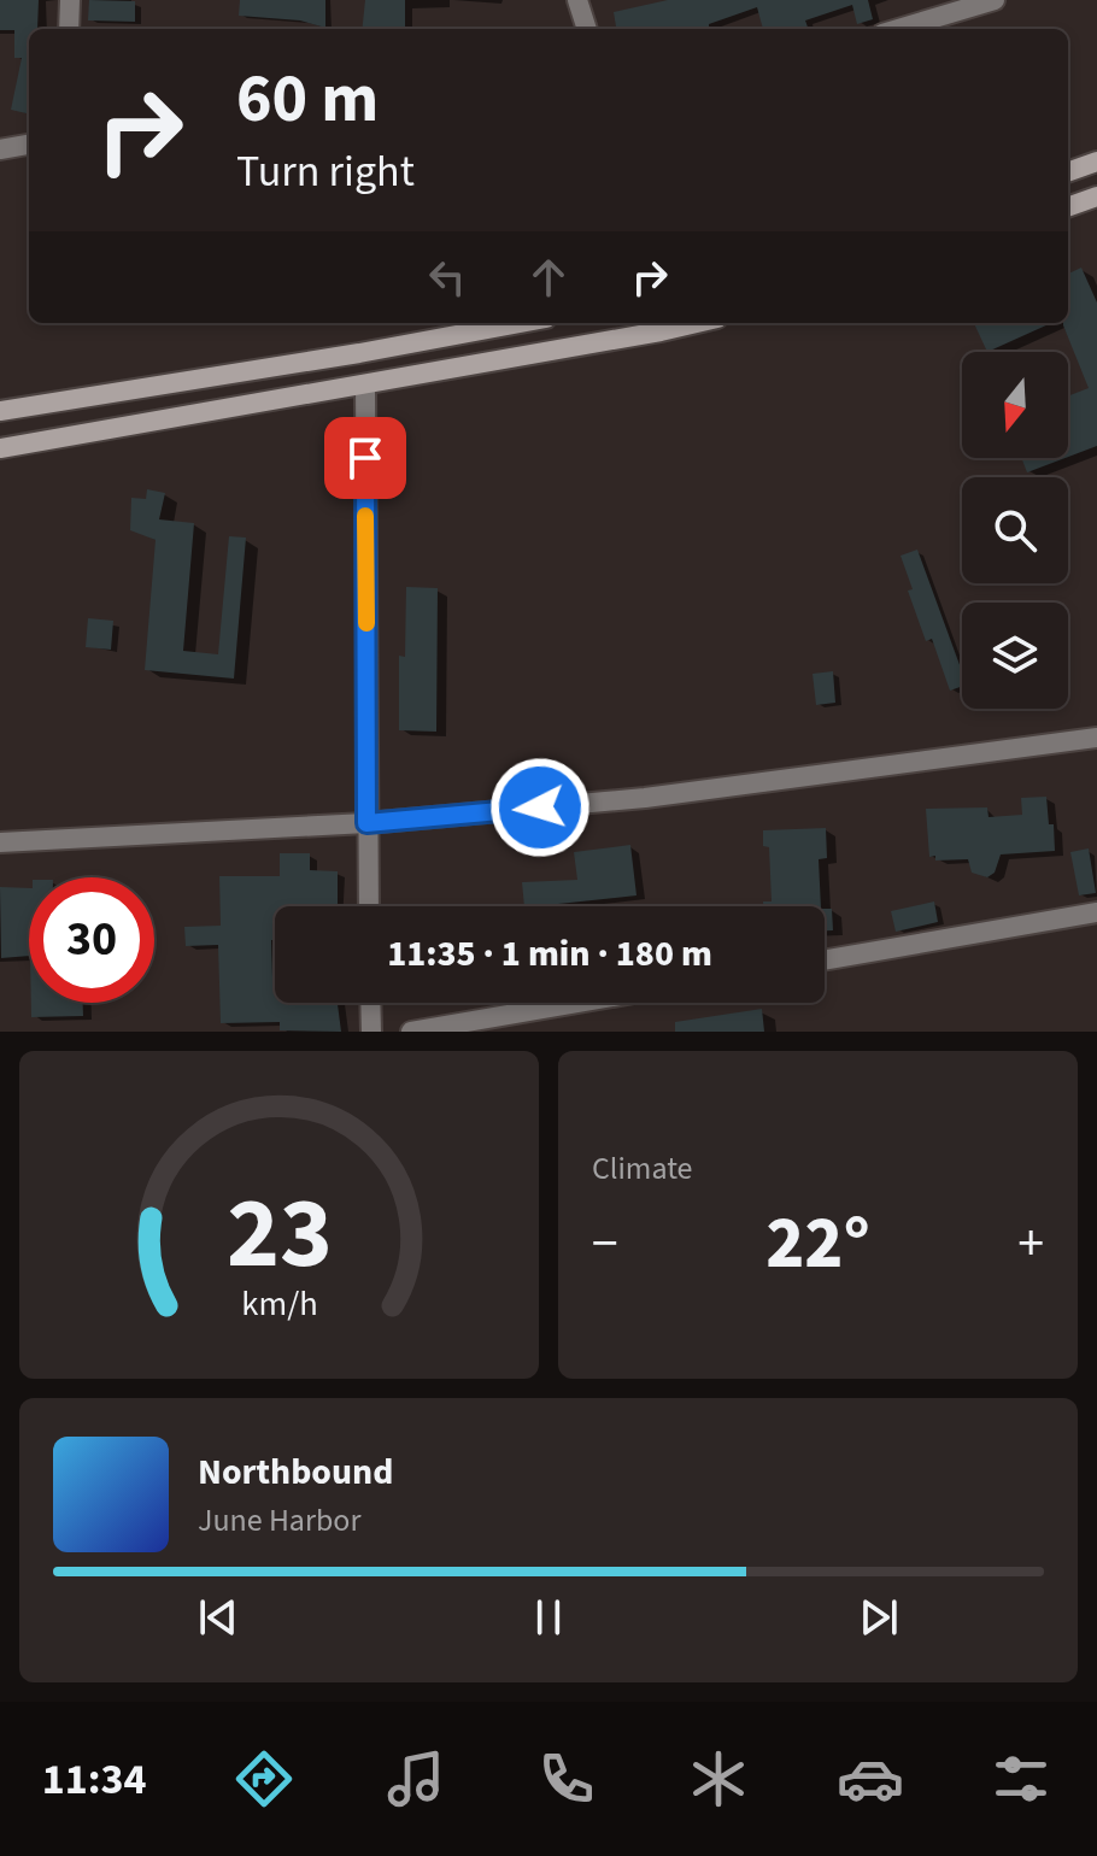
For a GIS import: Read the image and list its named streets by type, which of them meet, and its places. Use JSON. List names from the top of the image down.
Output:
{
  "north": "bottom",
  "page": {
    "turn": ["60 m", "Turn right"],
    "limit": "30",
    "trip": "11:35 · 1 min · 180 m",
    "tile": "Climate",
    "heat": ["−", "22°", "+"],
    "song": ["Northbound", "June Harbor"],
    "tabs": "11:34",
    "gauge": ["23", "km/h"]
  }
}
